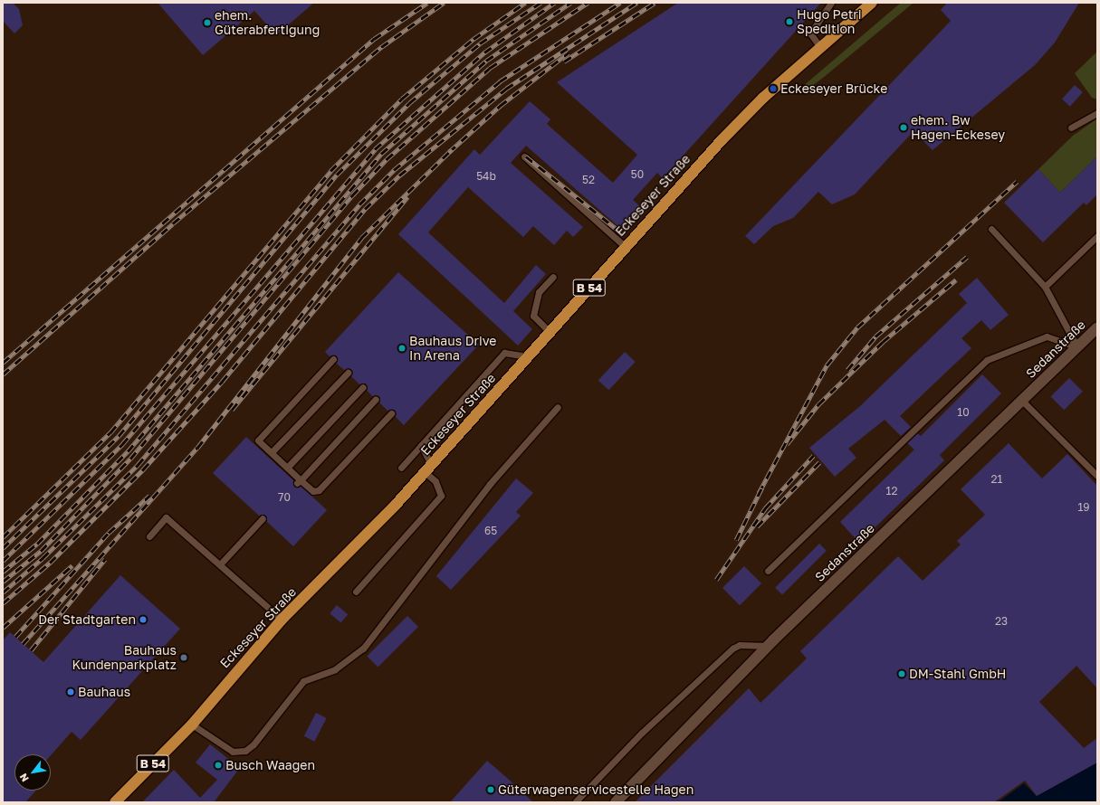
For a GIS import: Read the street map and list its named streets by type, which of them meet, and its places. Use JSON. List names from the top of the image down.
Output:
{
  "streets": {
    "main road": ["Eckeseyer Straße", "B 54"],
    "street": ["Sedanstraße"]
  },
  "places": [
    "Hugo Petri Spedition",
    "ehem. Güterabfertigung",
    "Eckeseyer Brücke",
    "ehem. Bw Hagen-Eckesey",
    "Bauhaus Drive In Arena",
    "Der Stadtgarten",
    "Bauhaus Kundenparkplatz",
    "DM-Stahl GmbH",
    "Bauhaus",
    "Busch Waagen",
    "Güterwagenservicestelle Hagen"
  ],
  "house_numbers": [
    "50",
    "54b",
    "52",
    "10",
    "21",
    "12",
    "70",
    "19",
    "65",
    "23"
  ],
  "north": "bottom left"
}
